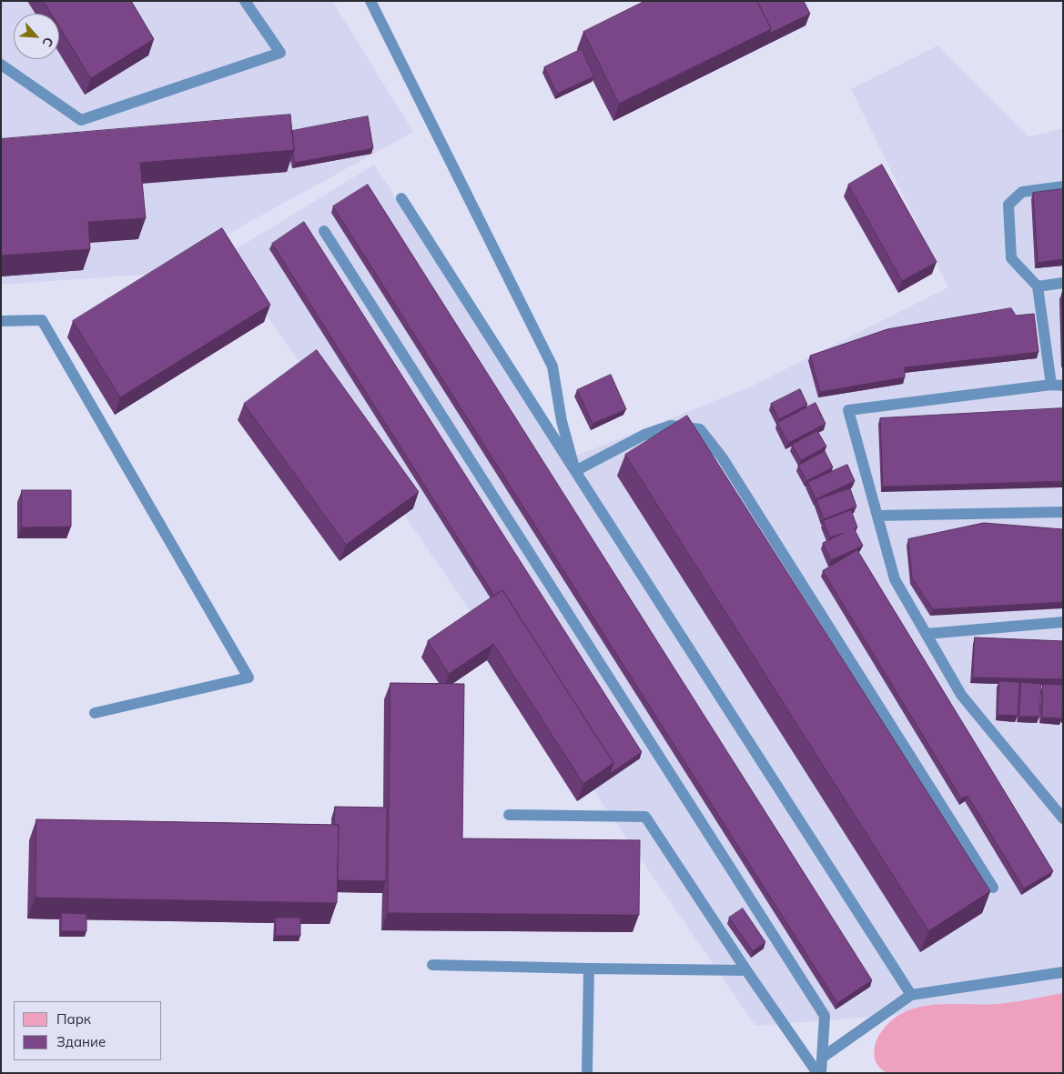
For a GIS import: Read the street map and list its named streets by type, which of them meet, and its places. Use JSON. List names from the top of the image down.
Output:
{
  "legend": ["Парк", "Здание"],
  "north": "bottom right"
}
